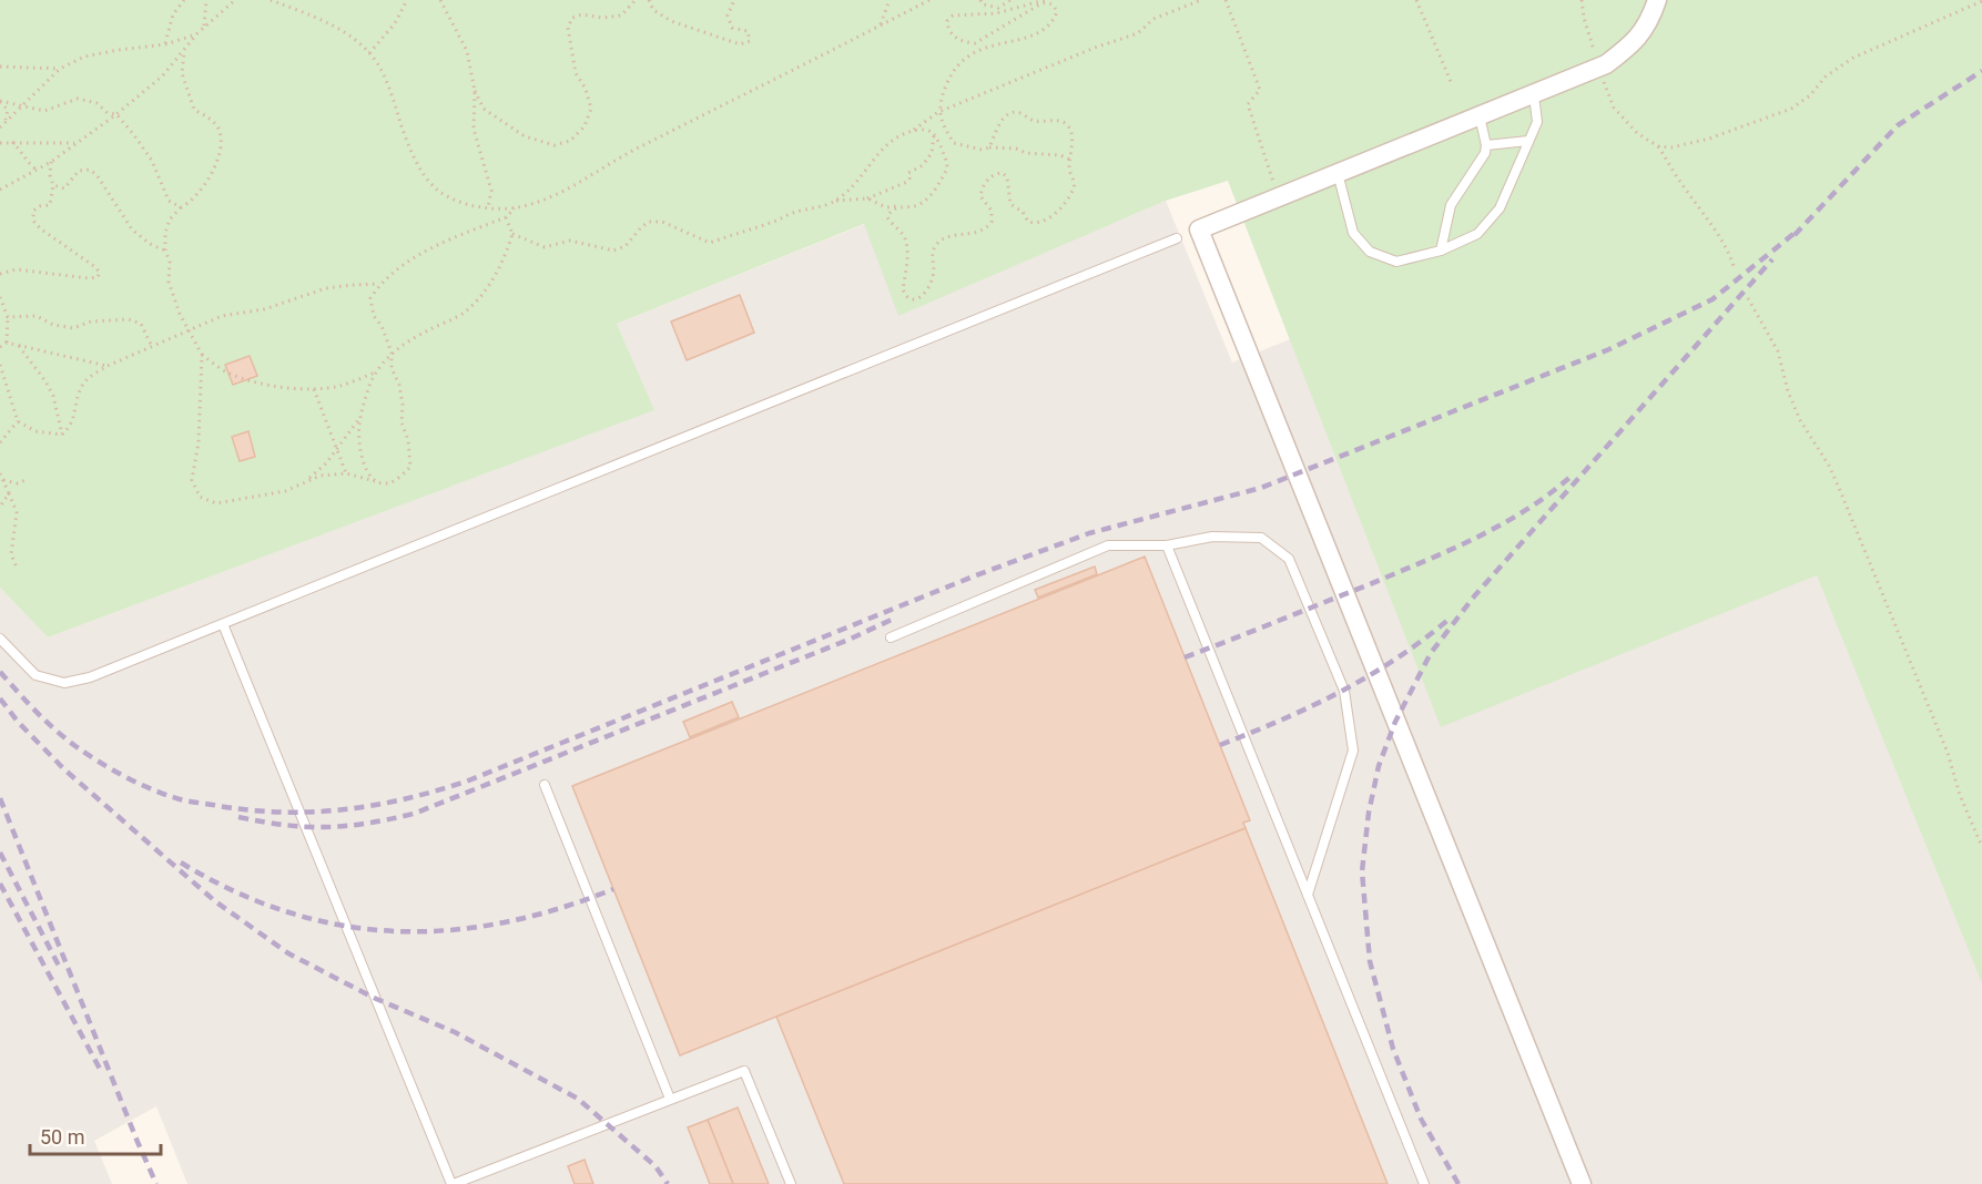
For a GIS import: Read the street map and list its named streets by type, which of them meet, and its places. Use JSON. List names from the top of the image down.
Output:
{
  "scale_bar": "50 m"
}
